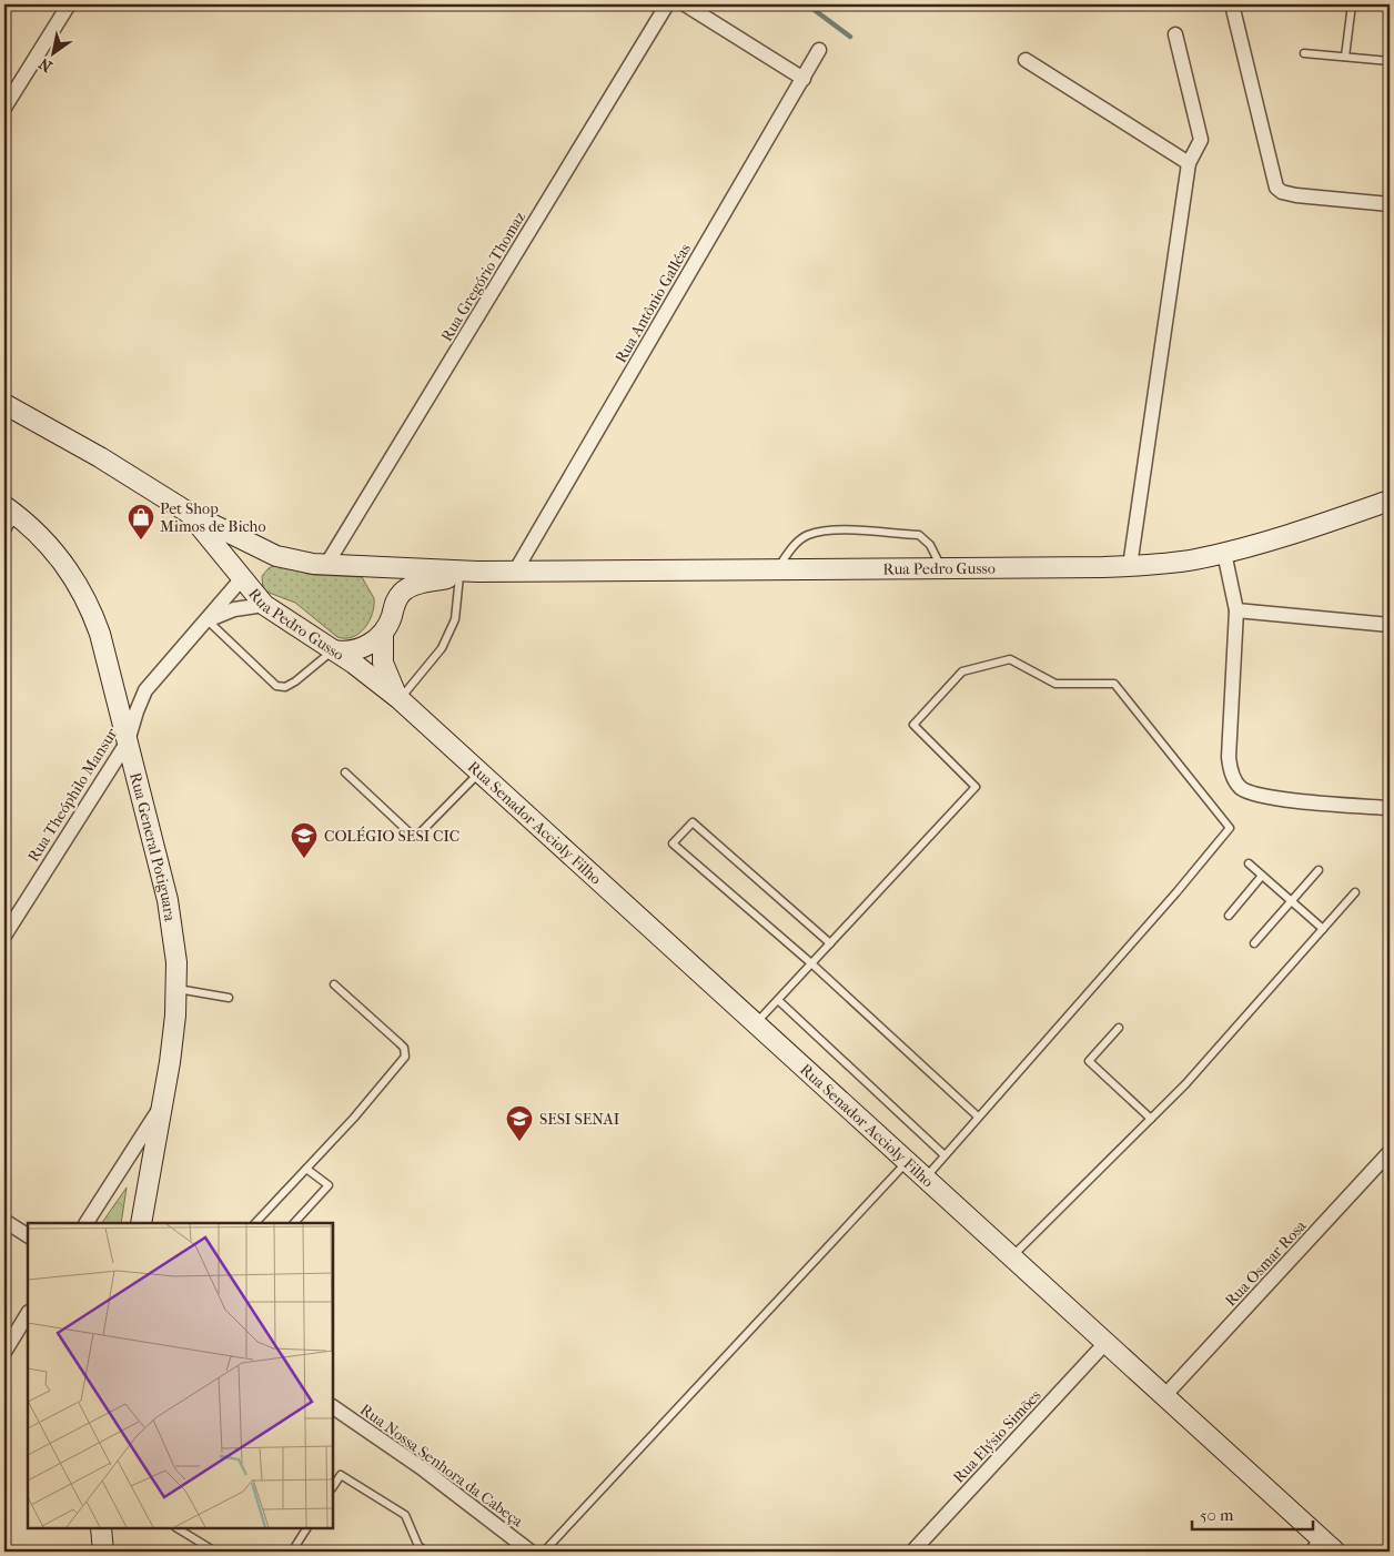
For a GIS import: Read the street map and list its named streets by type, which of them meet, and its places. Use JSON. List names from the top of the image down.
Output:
{
  "streets": {
    "main road": ["Rua Pedro Gusso", "Rua Senador Accioly Filho", "Rua General Potiguara"],
    "street": [
      "Rua Gregório Thomaz",
      "Rua Antônio Galléas",
      "Rua Theóphilo Mansur",
      "Rua Osmar Rosa",
      "Rua Elýsio Simões",
      "Rua Nossa Senhora da Cabeça"
    ]
  },
  "crossings": [
    ["Rua Gregório Thomaz", "Rua Pedro Gusso"],
    ["Rua Antônio Galléas", "Rua Pedro Gusso"],
    ["Rua Pedro Gusso", "Rua Theóphilo Mansur"],
    ["Rua Pedro Gusso", "Rua Senador Accioly Filho"],
    ["Rua Theóphilo Mansur", "Rua General Potiguara"],
    ["Rua Senador Accioly Filho", "Rua Osmar Rosa"],
    ["Rua Senador Accioly Filho", "Rua Elýsio Simões"]
  ],
  "places": {
    "shop": ["Pet Shop Mimos de Bicho"],
    "school or university": ["COLÉGIO SESI CIC", "SESI SENAI"]
  },
  "scale_bar": "50 m",
  "north": "bottom left"
}
